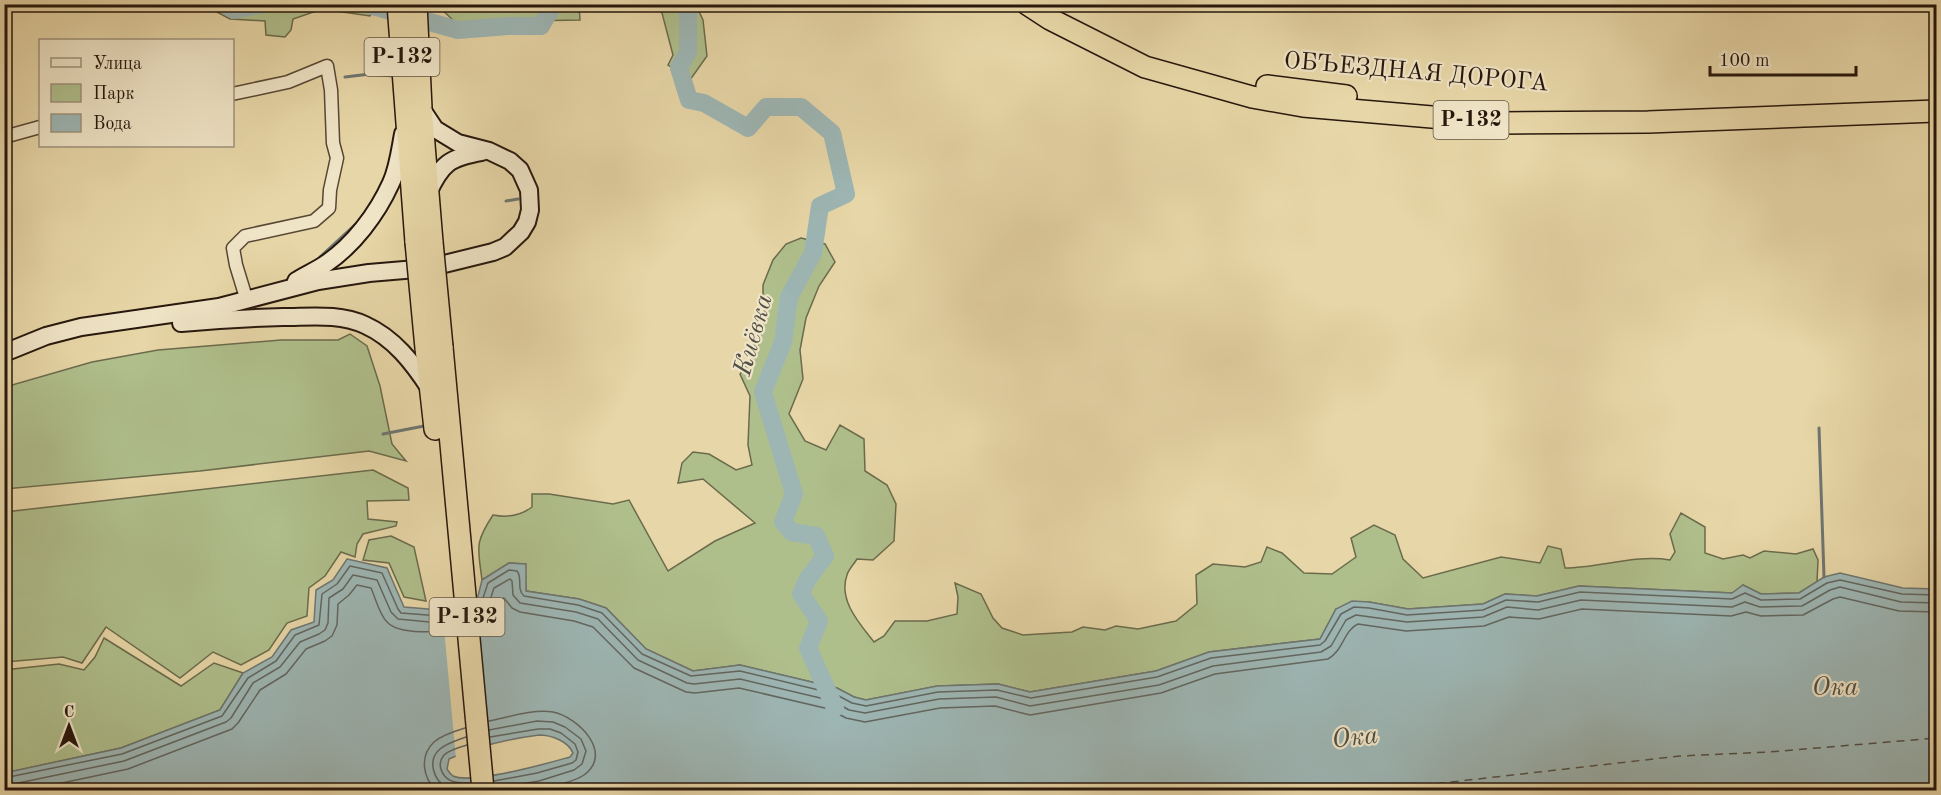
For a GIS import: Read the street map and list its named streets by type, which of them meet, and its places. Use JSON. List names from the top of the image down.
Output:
{
  "streets": {
    "highway": ["Р-132", "ОБЪЕЗДНАЯ ДОРОГА"]
  },
  "water": ["Киёвка", "Ока"],
  "legend": ["Улица", "Парк", "Вода"],
  "scale_bar": "100 m",
  "north": "top"
}
